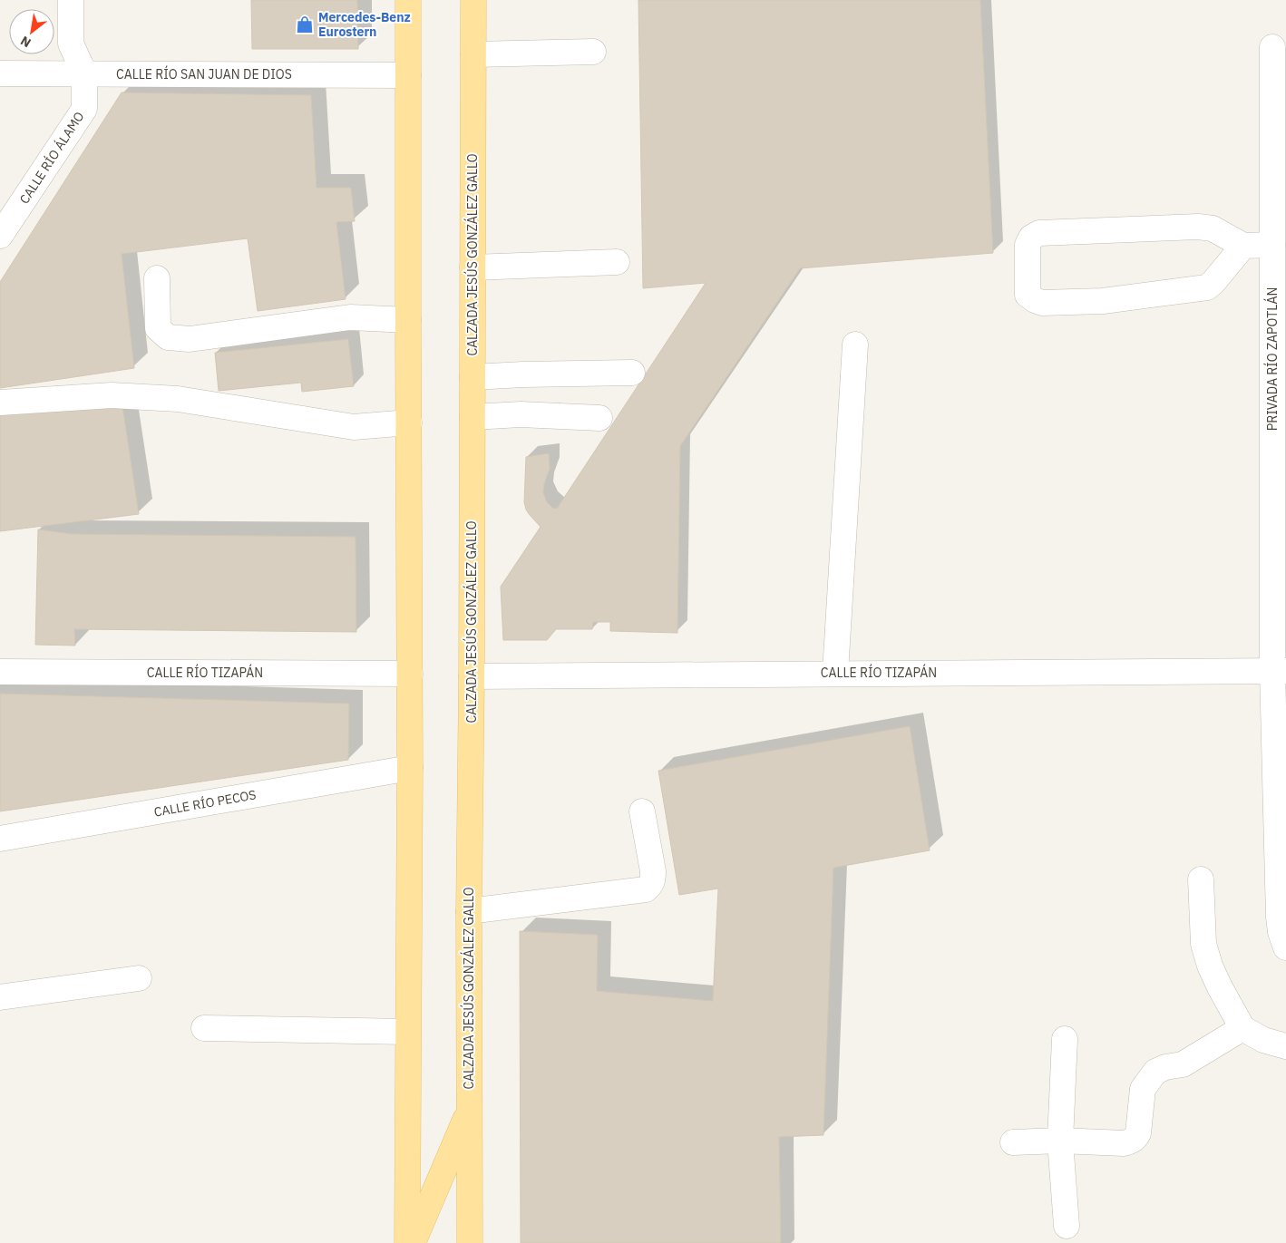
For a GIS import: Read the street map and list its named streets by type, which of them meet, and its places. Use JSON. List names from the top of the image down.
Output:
{
  "streets": {
    "main road": ["CALZADA JESÚS GONZÁLEZ GALLO"],
    "street": [
      "CALLE RÍO SAN JUAN DE DIOS",
      "CALLE RÍO ÁLAMO",
      "PRIVADA RÍO ZAPOTLÁN",
      "CALLE RÍO TIZAPÁN",
      "CALLE RÍO PECOS"
    ]
  },
  "crossings": [
    ["CALLE RÍO SAN JUAN DE DIOS", "CALLE RÍO ÁLAMO"],
    ["CALZADA JESÚS GONZÁLEZ GALLO", "CALLE RÍO TIZAPÁN"],
    ["PRIVADA RÍO ZAPOTLÁN", "CALLE RÍO TIZAPÁN"]
  ],
  "places": {
    "shop": ["Mercedes-Benz Eurostern"]
  },
  "north": "bottom left"
}
